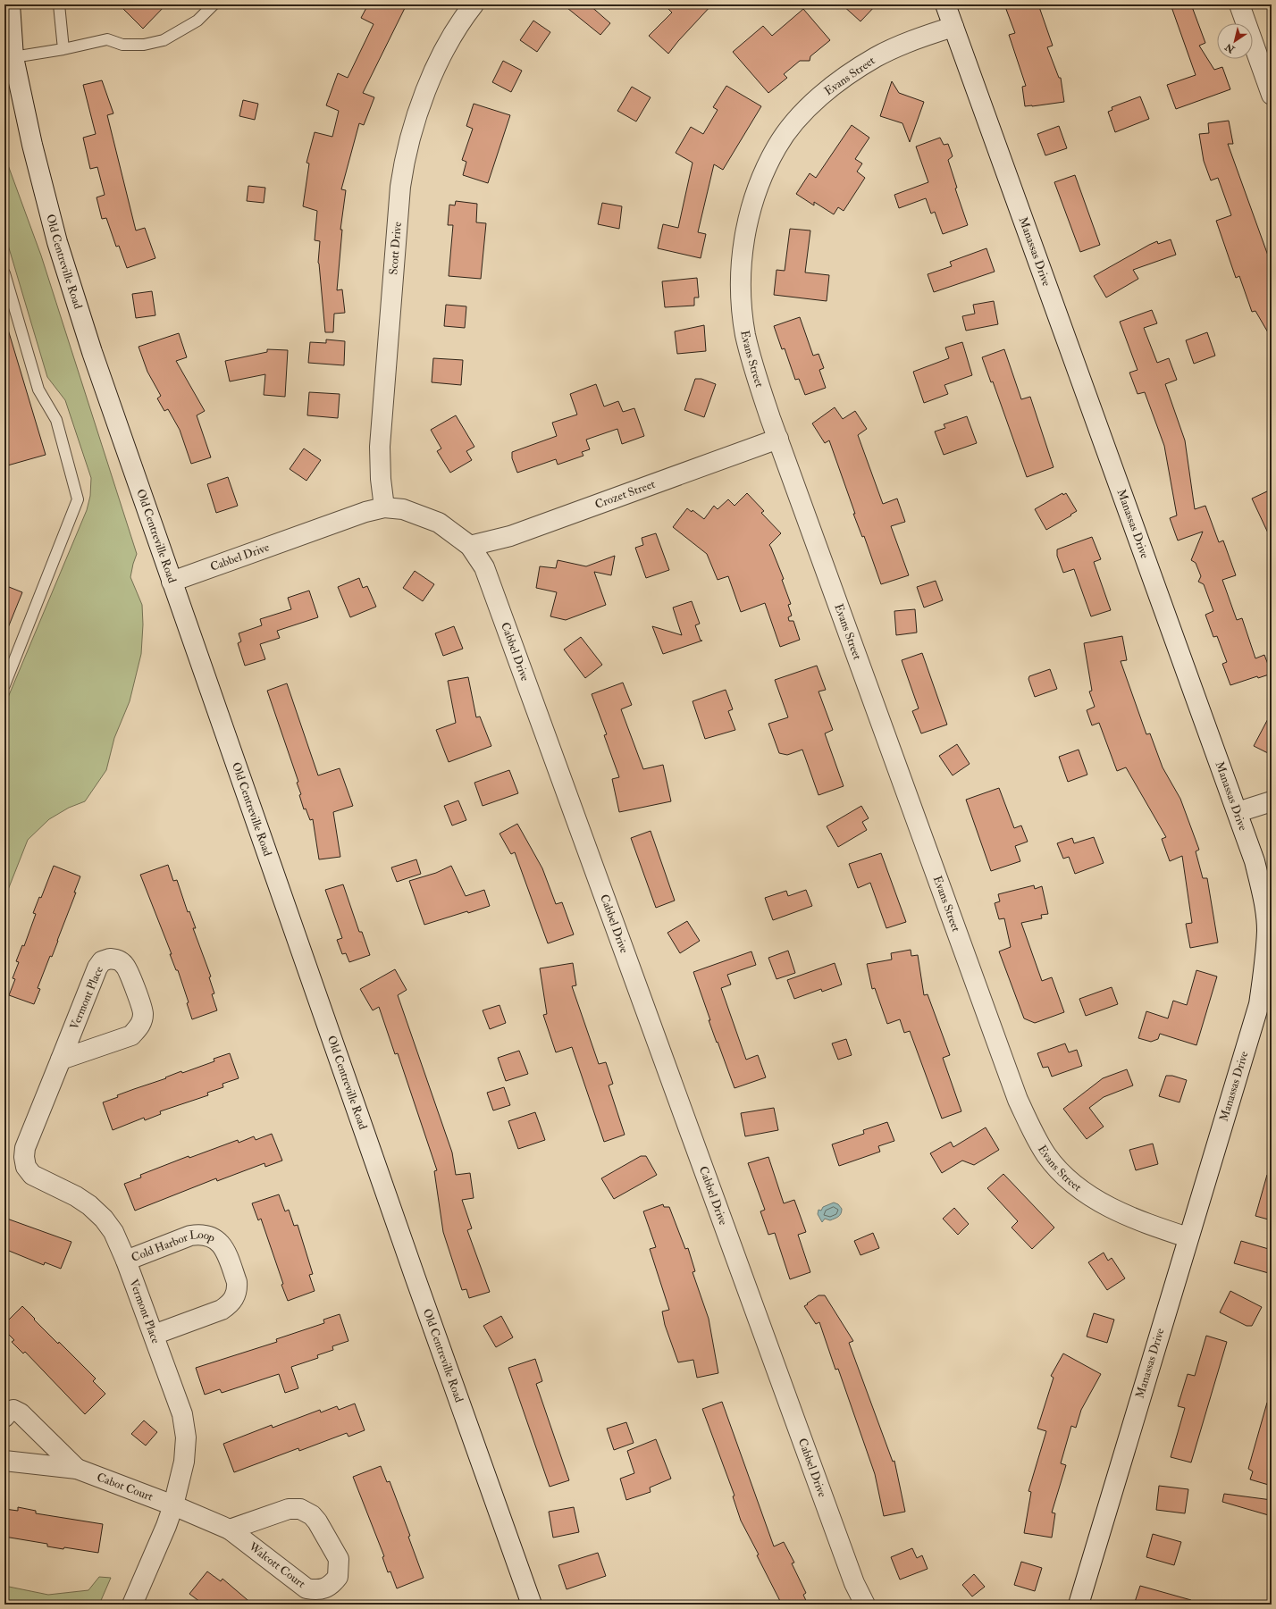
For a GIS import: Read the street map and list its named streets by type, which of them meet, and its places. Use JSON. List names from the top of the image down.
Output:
{
  "streets": {
    "street": [
      "Evans Street",
      "Scott Drive",
      "Manassas Drive",
      "Old Centreville Road",
      "Crozet Street",
      "Cabbel Drive",
      "Vermont Place",
      "Cold Harbor Loop",
      "Cabot Court",
      "Walcott Court"
    ]
  },
  "crossings": [
    ["Evans Street", "Manassas Drive"],
    ["Evans Street", "Crozet Street"],
    ["Scott Drive", "Cabbel Drive"],
    ["Old Centreville Road", "Cabbel Drive"],
    ["Crozet Street", "Cabbel Drive"],
    ["Vermont Place", "Cold Harbor Loop"],
    ["Vermont Place", "Cabot Court"],
    ["Vermont Place", "Walcott Court"],
    ["Cabot Court", "Walcott Court"]
  ],
  "north": "bottom left"
}
